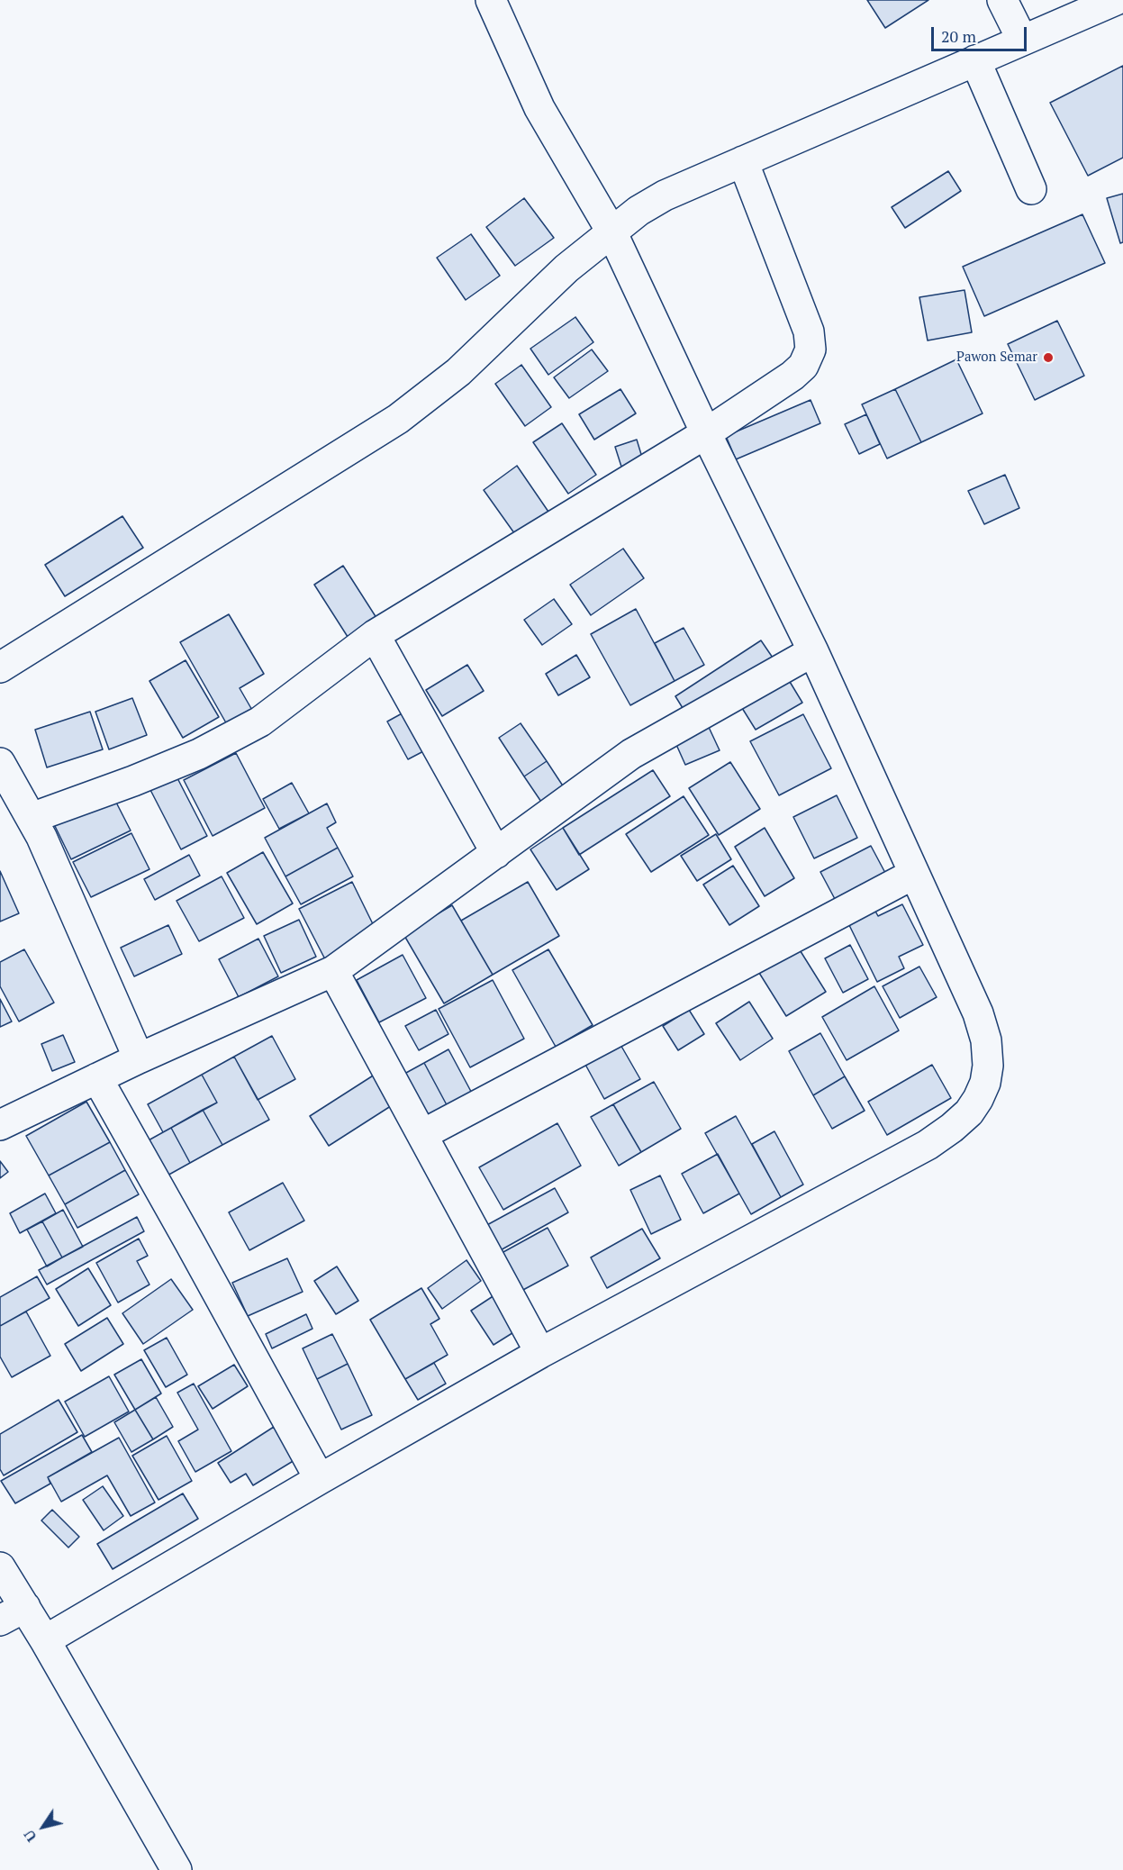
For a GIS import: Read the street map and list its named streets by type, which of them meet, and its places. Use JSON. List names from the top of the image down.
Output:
{
  "places": ["Pawon Semar"],
  "scale_bar": "20 m",
  "north": "bottom left"
}
